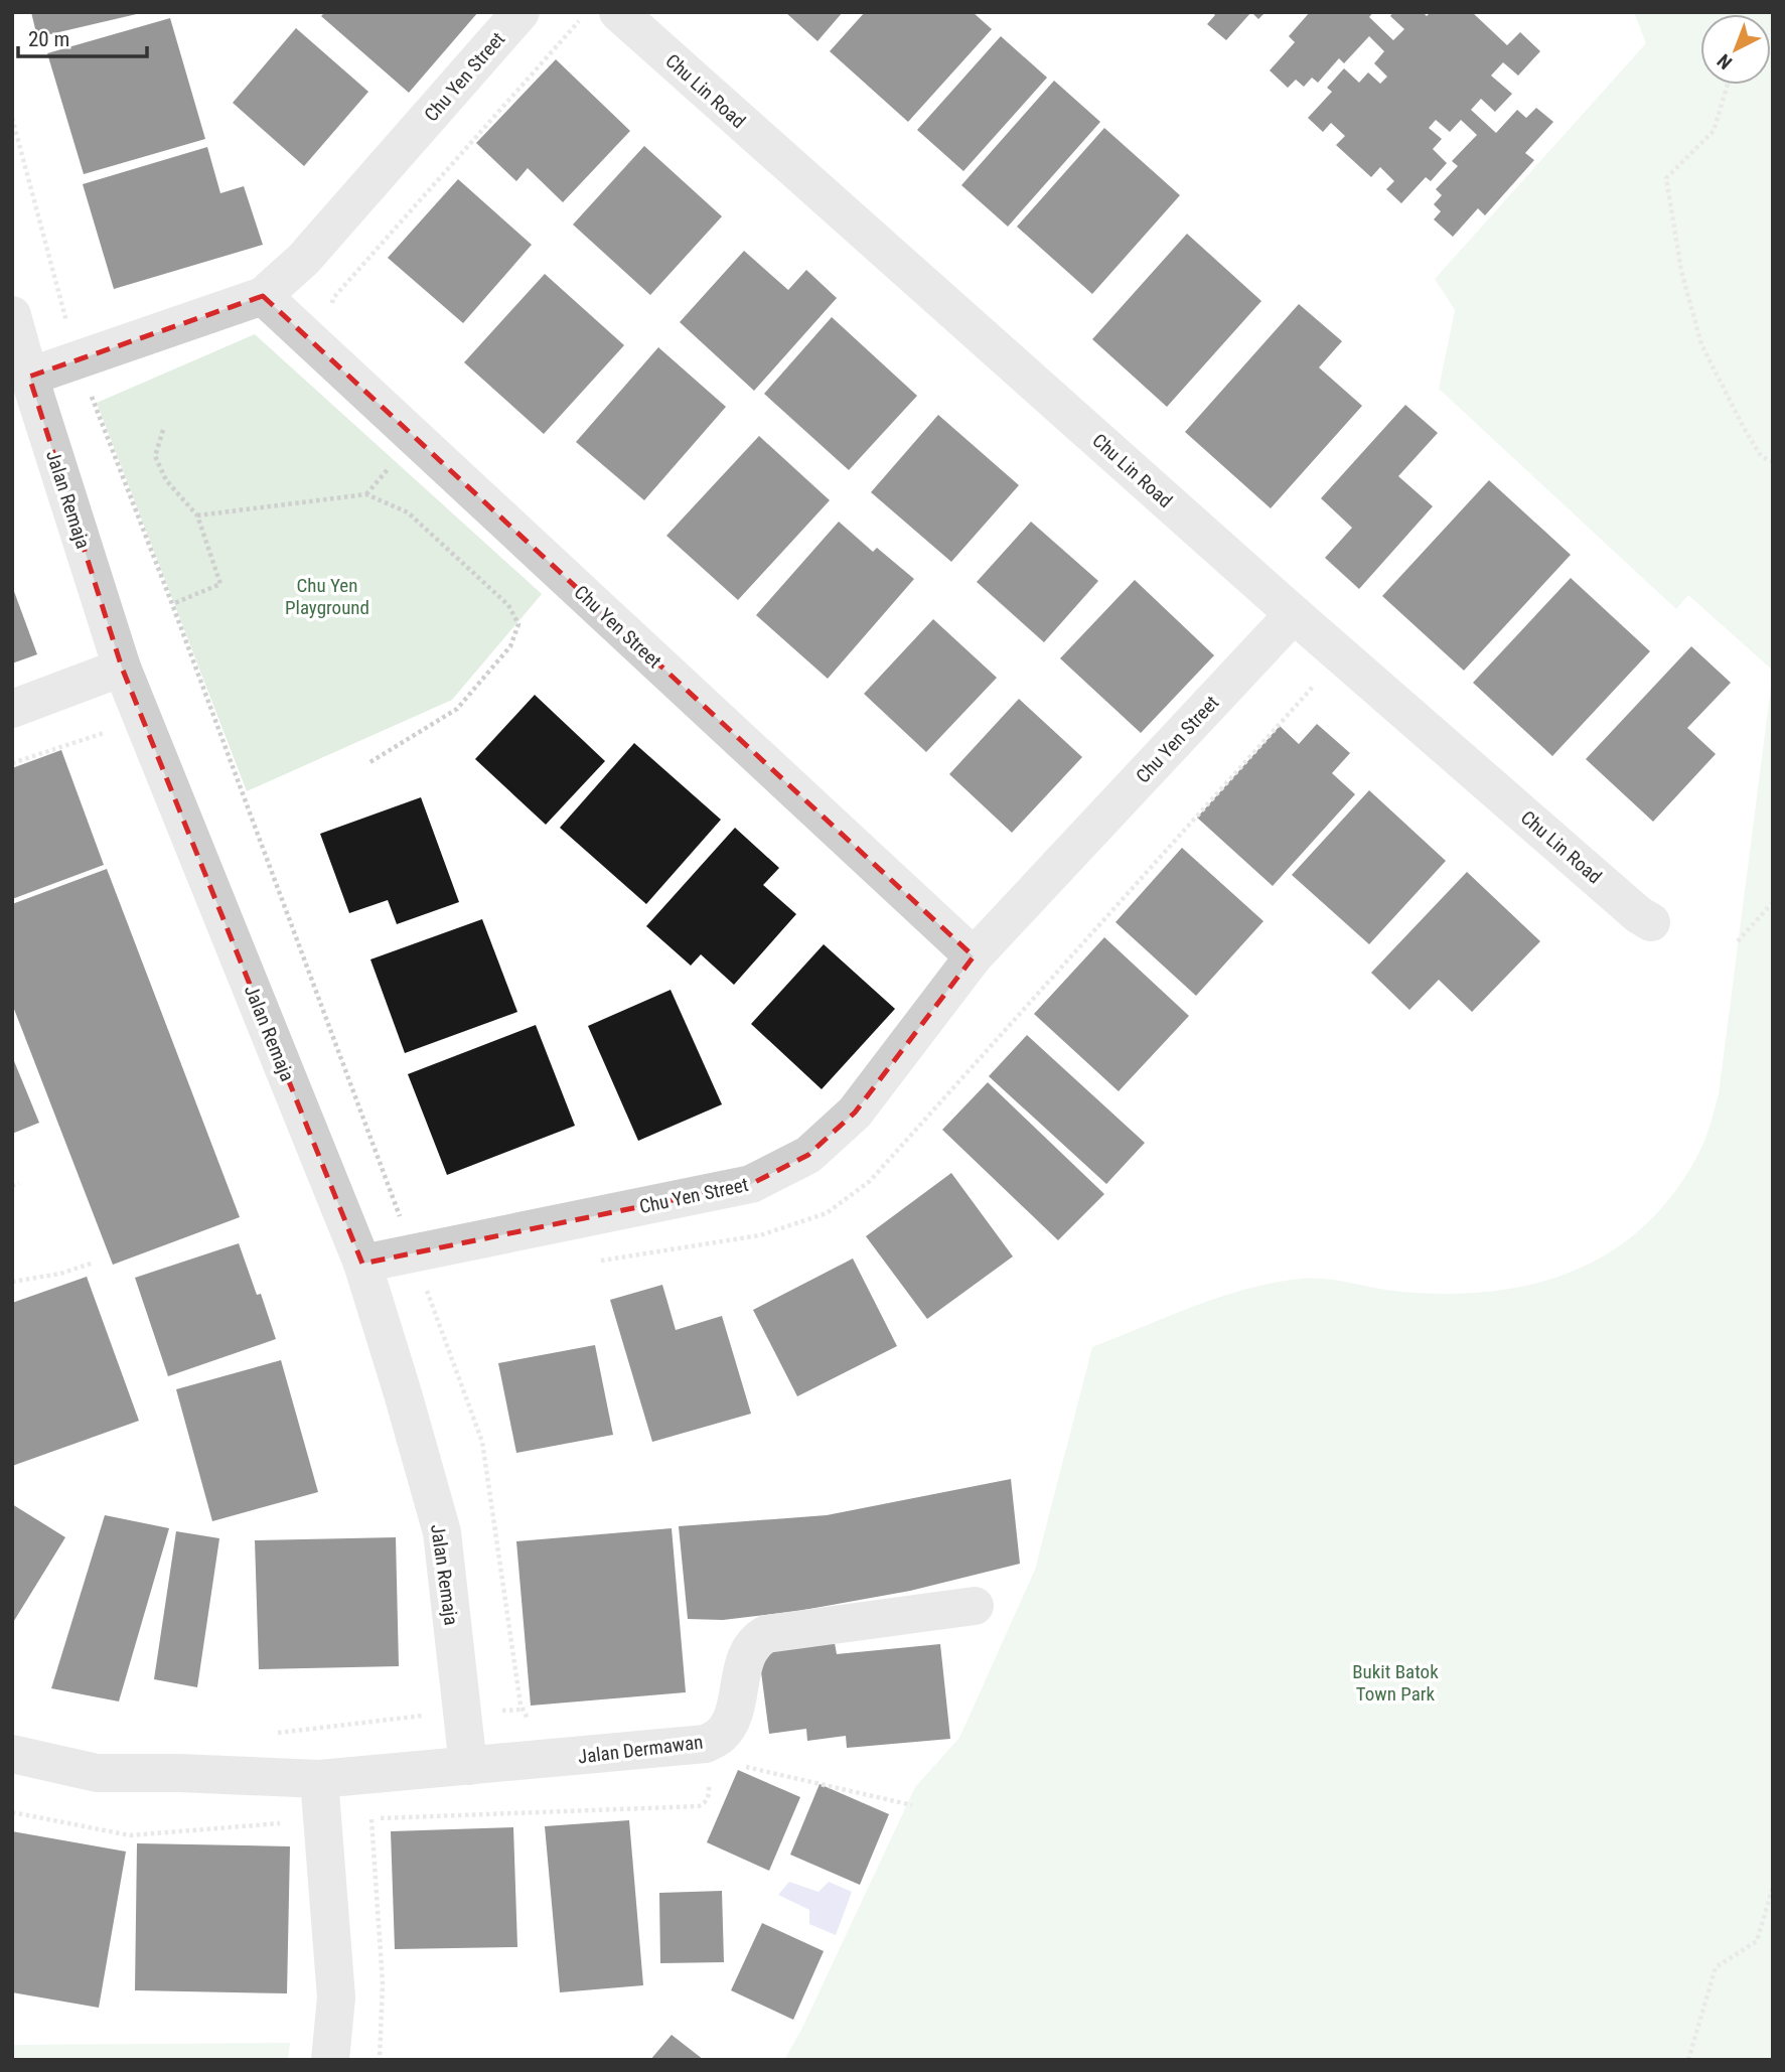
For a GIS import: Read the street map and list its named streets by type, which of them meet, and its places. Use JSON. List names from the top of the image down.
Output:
{
  "streets": {
    "street": [
      "Chu Yen Street",
      "Chu Lin Road",
      "Jalan Remaja",
      "Jalan Dermawan"
    ]
  },
  "crossings": [
    ["Chu Yen Street", "Chu Lin Road"],
    ["Chu Yen Street", "Jalan Remaja"],
    ["Jalan Remaja", "Jalan Dermawan"]
  ],
  "parks": ["Chu Yen Playground", "Bukit Batok Town Park"],
  "scale_bar": "20 m",
  "north": "bottom left"
}
